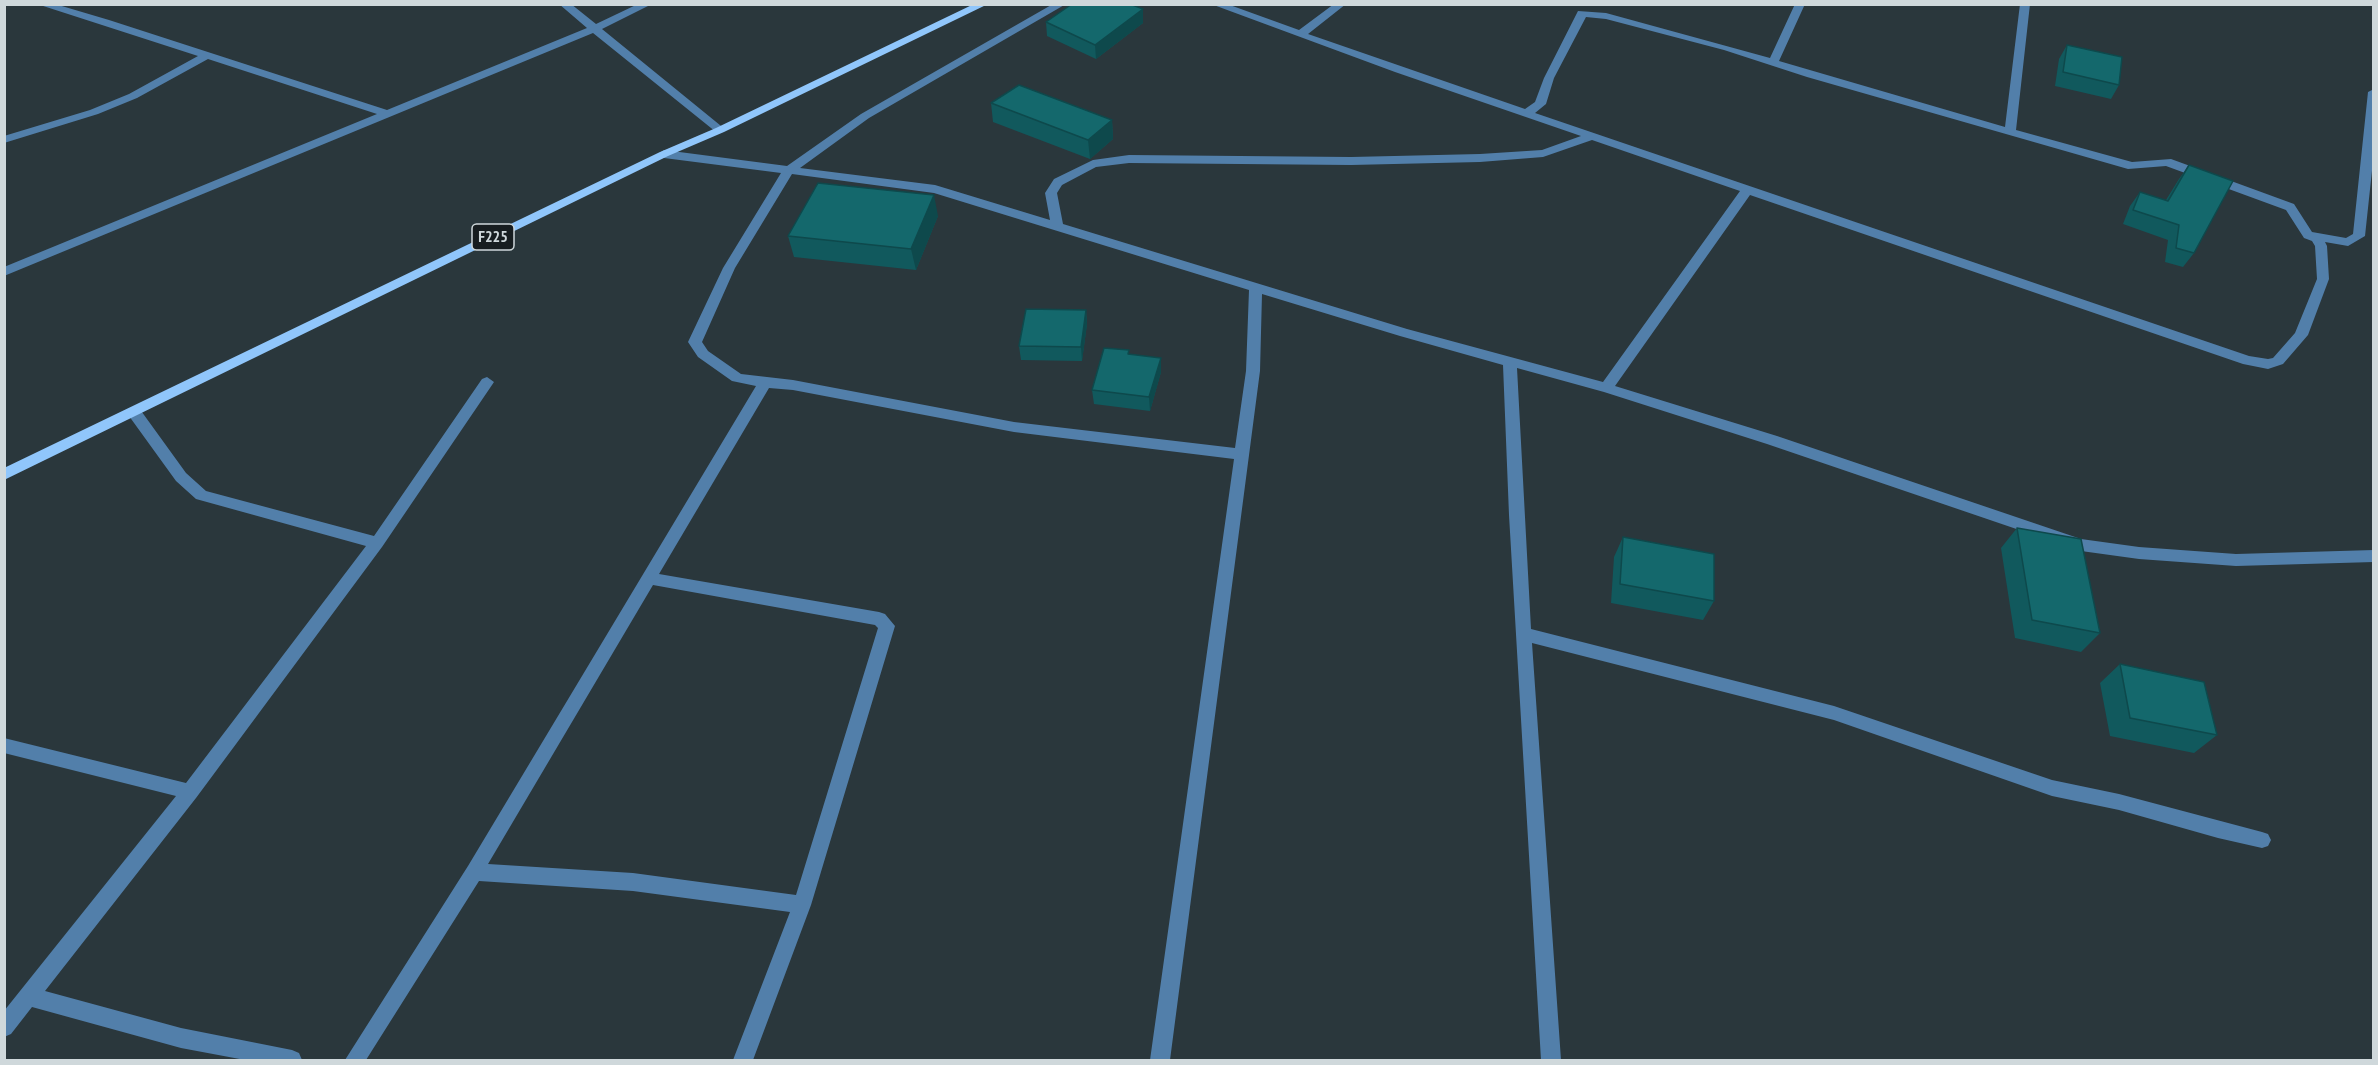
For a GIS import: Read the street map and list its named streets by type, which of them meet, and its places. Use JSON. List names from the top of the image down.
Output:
{
  "streets": {
    "main road": ["F225"]
  }
}
